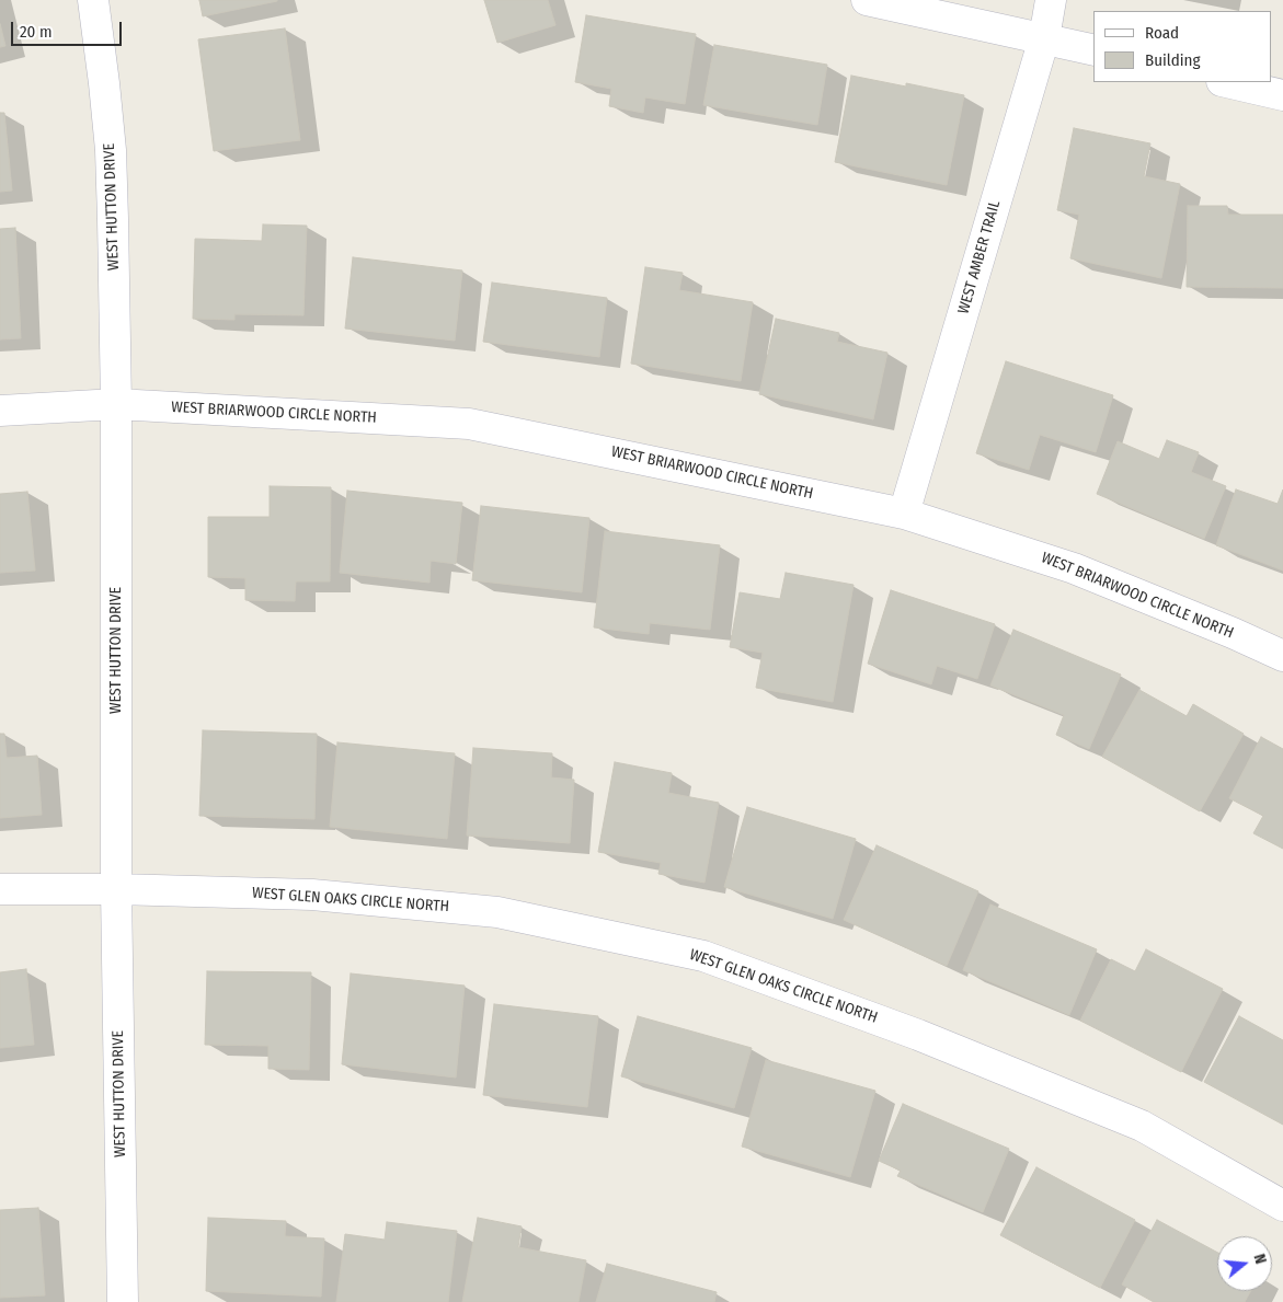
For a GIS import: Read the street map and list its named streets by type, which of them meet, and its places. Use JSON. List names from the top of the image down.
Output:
{
  "streets": {
    "street": [
      "WEST HUTTON DRIVE",
      "WEST AMBER TRAIL",
      "WEST BRIARWOOD CIRCLE NORTH",
      "WEST GLEN OAKS CIRCLE NORTH"
    ]
  },
  "crossings": [
    ["WEST HUTTON DRIVE", "WEST BRIARWOOD CIRCLE NORTH"],
    ["WEST HUTTON DRIVE", "WEST GLEN OAKS CIRCLE NORTH"],
    ["WEST AMBER TRAIL", "WEST BRIARWOOD CIRCLE NORTH"]
  ],
  "legend": ["Road", "Building"],
  "scale_bar": "20 m",
  "north": "right"
}
